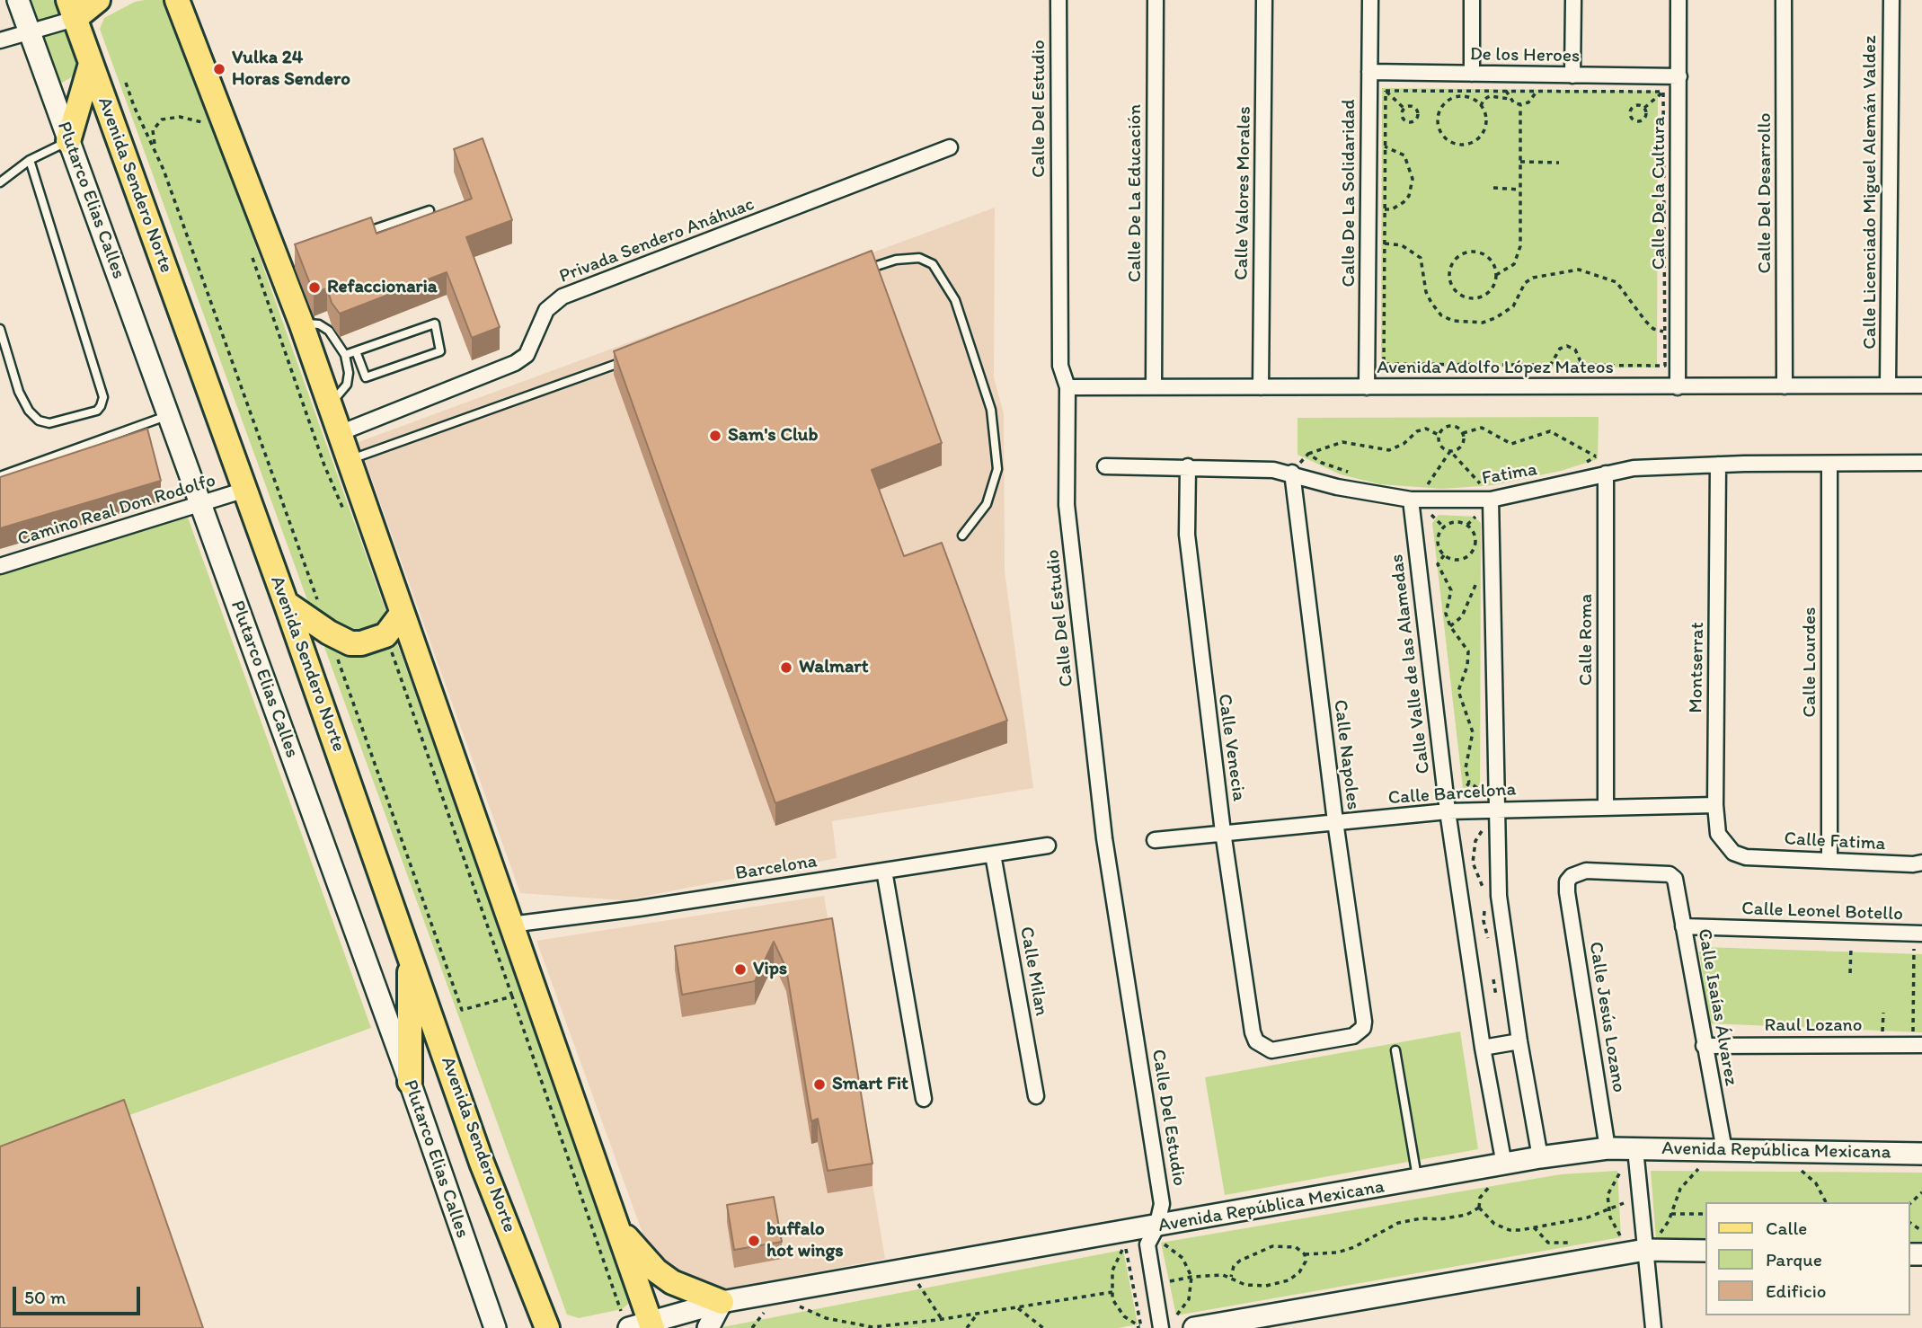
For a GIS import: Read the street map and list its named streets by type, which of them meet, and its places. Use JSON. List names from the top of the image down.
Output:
{
  "streets": {
    "main road": ["Avenida Sendero Norte", "Plutarco Elias Calles", "Avenida República Mexicana"],
    "street": [
      "De los Heroes",
      "Calle Del Estudio",
      "Calle Licenciado Miguel Alemán Valdez",
      "Calle De La Educación",
      "Calle Valores Morales",
      "Calle De La Solidaridad",
      "Calle De la Cultura",
      "Calle Del Desarrollo",
      "Privada Sendero Anáhuac",
      "Avenida Adolfo López Mateos",
      "Fatima",
      "Camino Real Don Rodolfo",
      "Calle Roma",
      "Calle Lourdes",
      "Calle Valle de las Alamedas",
      "Montserrat",
      "Calle Venecia",
      "Calle Napoles",
      "Calle Barcelona",
      "Calle Fatima",
      "Barcelona",
      "Calle Leonel Botello",
      "Calle Milan",
      "Calle Isaías Álvarez",
      "Calle Jesús Lozano",
      "Raul Lozano"
    ]
  },
  "crossings": [
    ["De los Heroes", "Calle De La Solidaridad"],
    ["De los Heroes", "Calle De la Cultura"],
    ["Calle Del Estudio", "Avenida Adolfo López Mateos"],
    ["Calle Del Estudio", "Avenida República Mexicana"],
    ["Avenida Sendero Norte", "Camino Real Don Rodolfo"],
    ["Calle Licenciado Miguel Alemán Valdez", "Avenida Adolfo López Mateos"],
    ["Calle De La Educación", "Avenida Adolfo López Mateos"],
    ["Calle Valores Morales", "Avenida Adolfo López Mateos"],
    ["Calle De La Solidaridad", "Avenida Adolfo López Mateos"],
    ["Calle De la Cultura", "Avenida Adolfo López Mateos"],
    ["Calle Del Desarrollo", "Avenida Adolfo López Mateos"],
    ["Plutarco Elias Calles", "Camino Real Don Rodolfo"],
    ["Fatima", "Calle Roma"],
    ["Fatima", "Calle Lourdes"],
    ["Fatima", "Calle Valle de las Alamedas"],
    ["Fatima", "Montserrat"],
    ["Fatima", "Calle Venecia"],
    ["Fatima", "Calle Napoles"],
    ["Calle Roma", "Calle Barcelona"],
    ["Calle Lourdes", "Calle Fatima"],
    ["Calle Valle de las Alamedas", "Calle Barcelona"],
    ["Calle Valle de las Alamedas", "Avenida República Mexicana"],
    ["Montserrat", "Calle Barcelona"],
    ["Montserrat", "Calle Fatima"],
    ["Calle Venecia", "Calle Napoles"],
    ["Calle Venecia", "Calle Barcelona"],
    ["Calle Napoles", "Calle Barcelona"],
    ["Barcelona", "Calle Milan"],
    ["Calle Leonel Botello", "Calle Isaías Álvarez"],
    ["Calle Isaías Álvarez", "Calle Jesús Lozano"],
    ["Calle Isaías Álvarez", "Raul Lozano"],
    ["Calle Isaías Álvarez", "Avenida República Mexicana"],
    ["Calle Jesús Lozano", "Avenida República Mexicana"]
  ],
  "places": [
    "Vulka 24 Horas Sendero",
    "Refaccionaria",
    "Sam's Club",
    "Walmart",
    "Vips",
    "Smart Fit",
    "buffalo hot wings"
  ],
  "legend": ["Calle", "Parque", "Edificio"],
  "scale_bar": "50 m"
}
